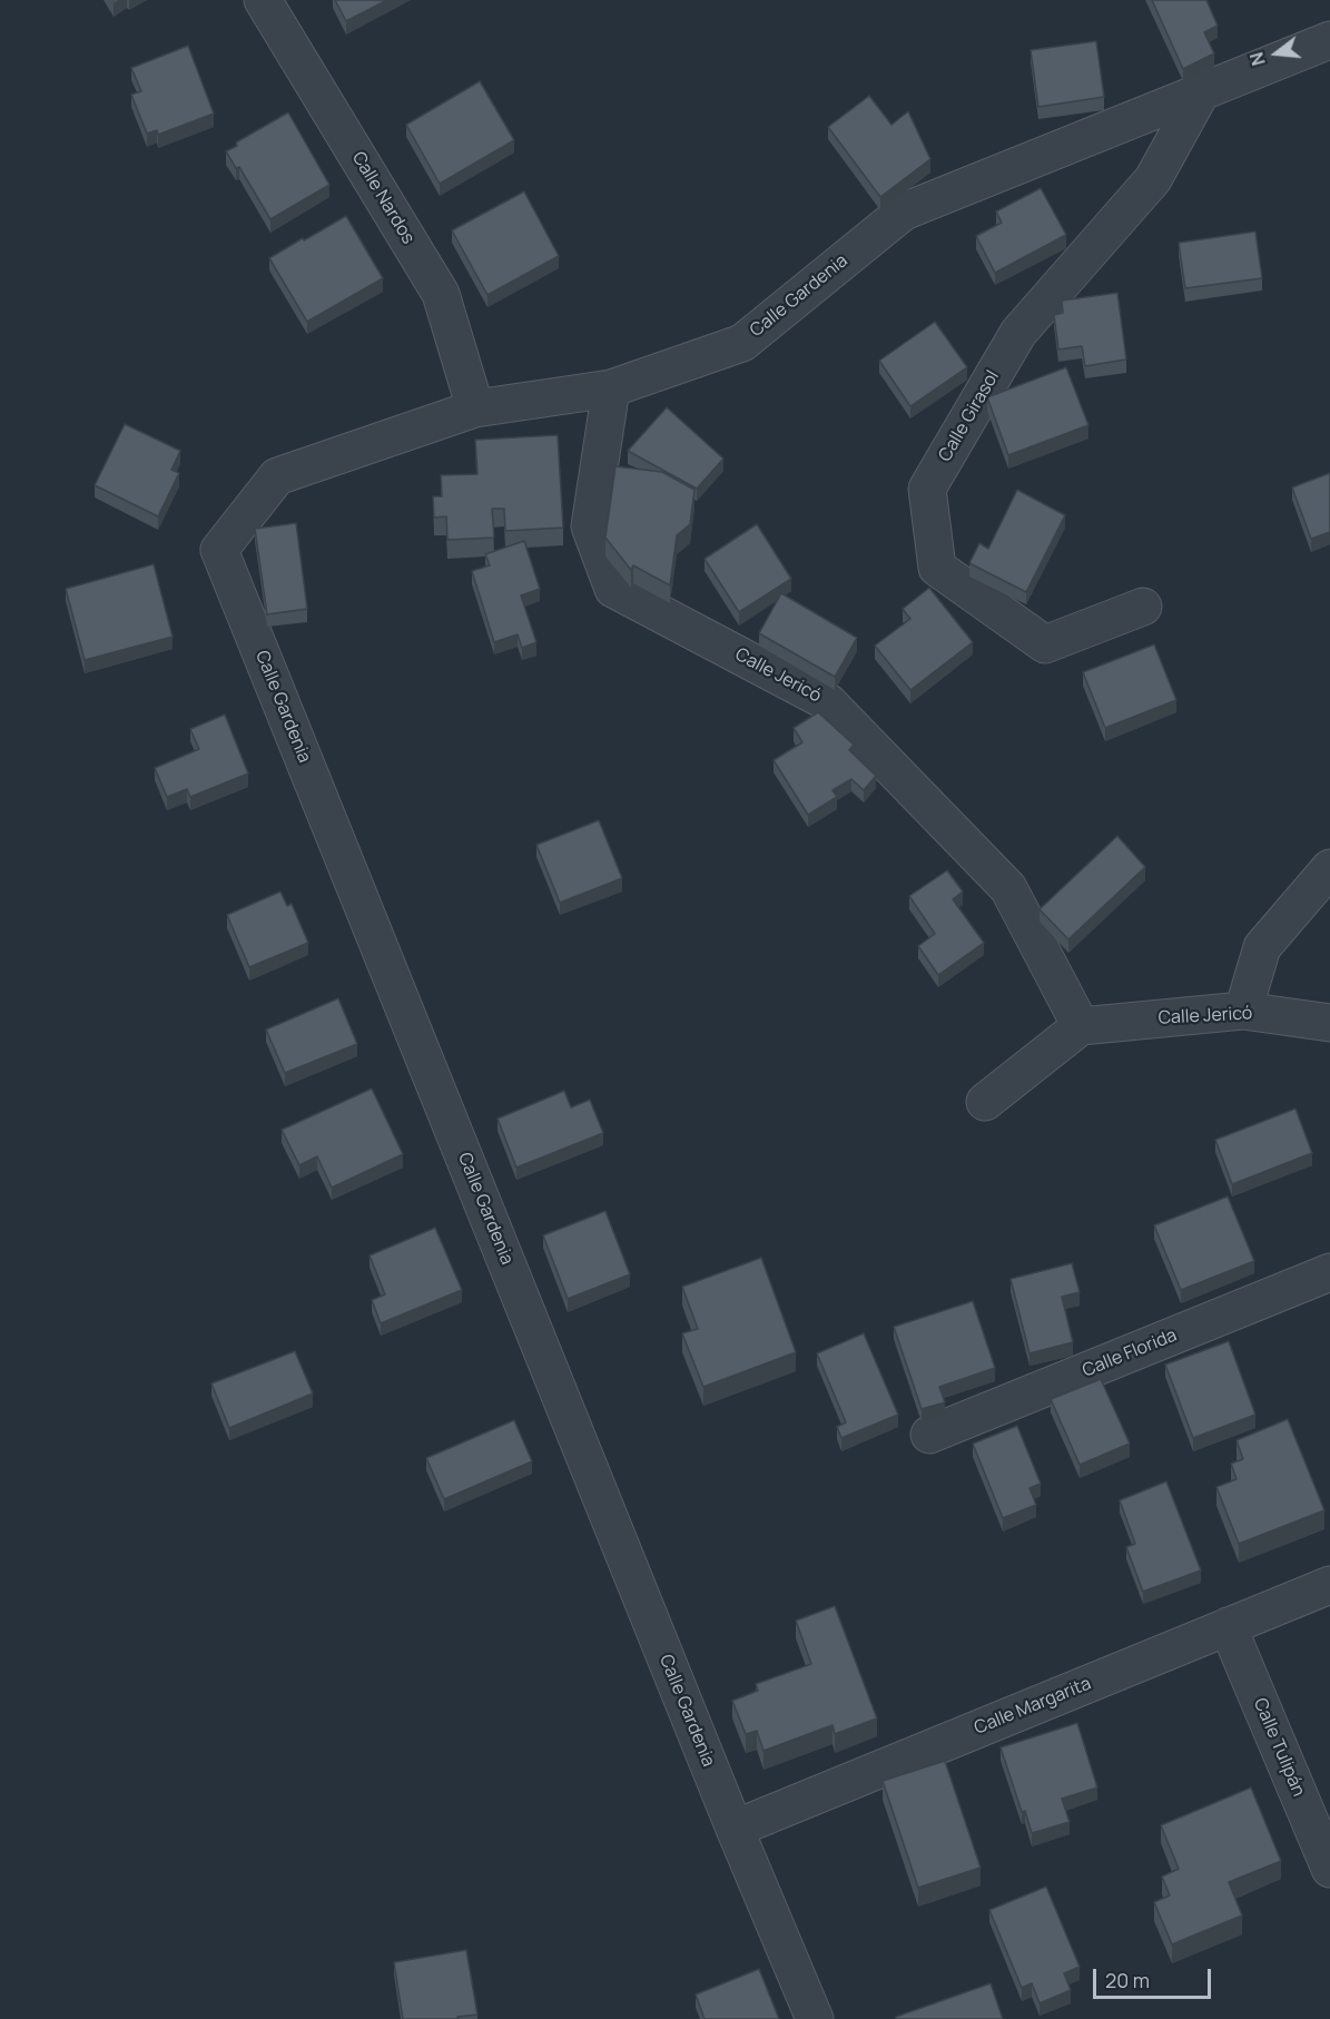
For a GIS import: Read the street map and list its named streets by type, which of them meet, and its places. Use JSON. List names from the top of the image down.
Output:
{
  "streets": {
    "street": [
      "Calle Nardos",
      "Calle Gardenia",
      "Calle Girasol",
      "Calle Jericó",
      "Calle Florida",
      "Calle Margarita",
      "Calle Tulipán"
    ]
  },
  "crossings": [
    ["Calle Nardos", "Calle Gardenia"],
    ["Calle Gardenia", "Calle Girasol"],
    ["Calle Gardenia", "Calle Jericó"],
    ["Calle Gardenia", "Calle Margarita"],
    ["Calle Margarita", "Calle Tulipán"]
  ],
  "scale_bar": "20 m",
  "north": "left"
}
